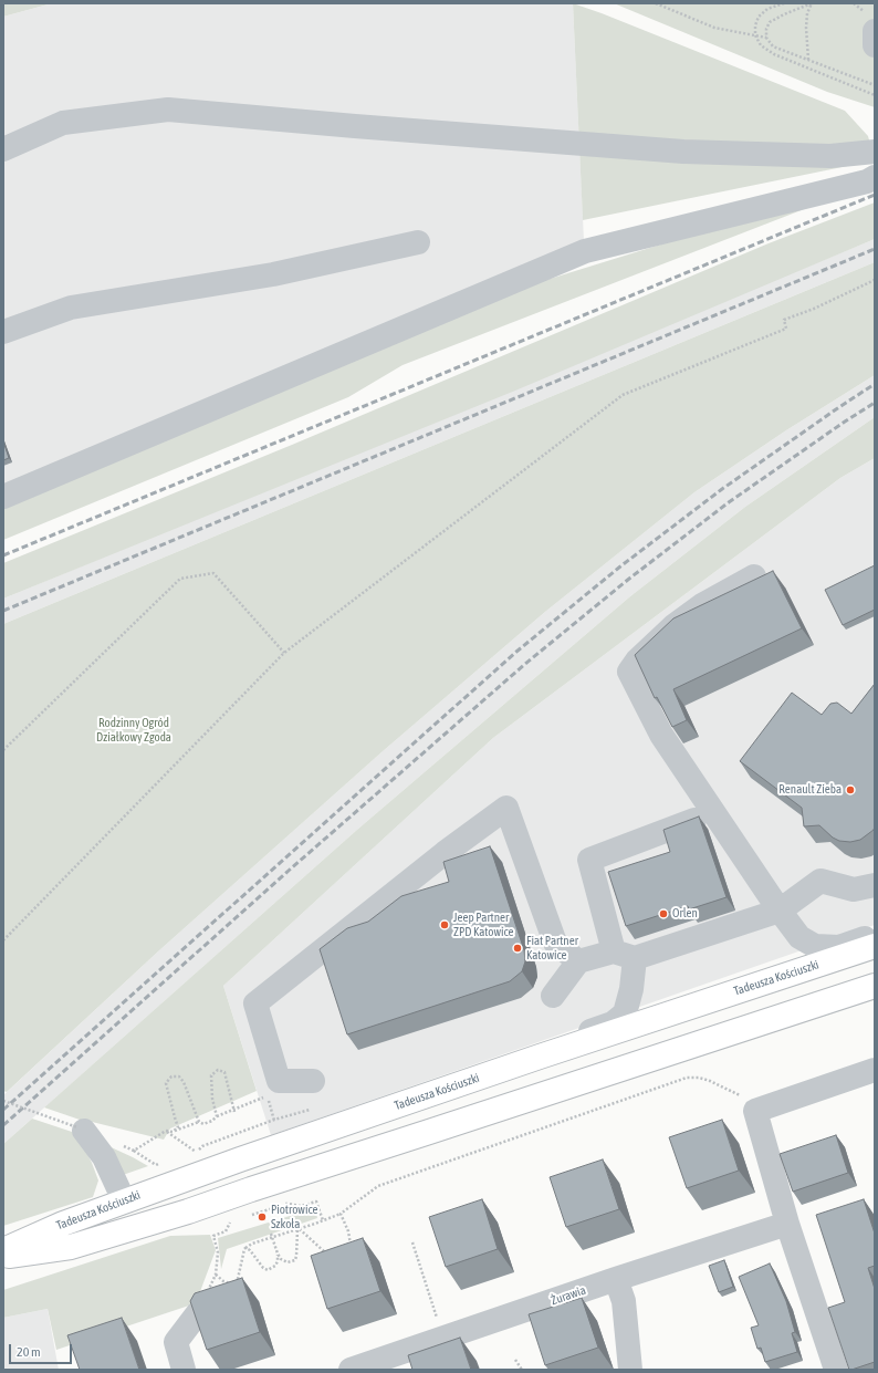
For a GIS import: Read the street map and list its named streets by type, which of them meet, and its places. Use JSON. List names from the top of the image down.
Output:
{
  "streets": {
    "main road": ["Tadeusza Kościuszki"],
    "street": ["Żurawia"]
  },
  "parks": ["Rodzinny Ogród Działkowy Zgoda"],
  "places": [
    "Renault Zieba",
    "Orlen",
    "Jeep Partner ZPD Katowice",
    "Fiat Partner Katowice",
    "Piotrowice Szkoła"
  ],
  "scale_bar": "20 m"
}
